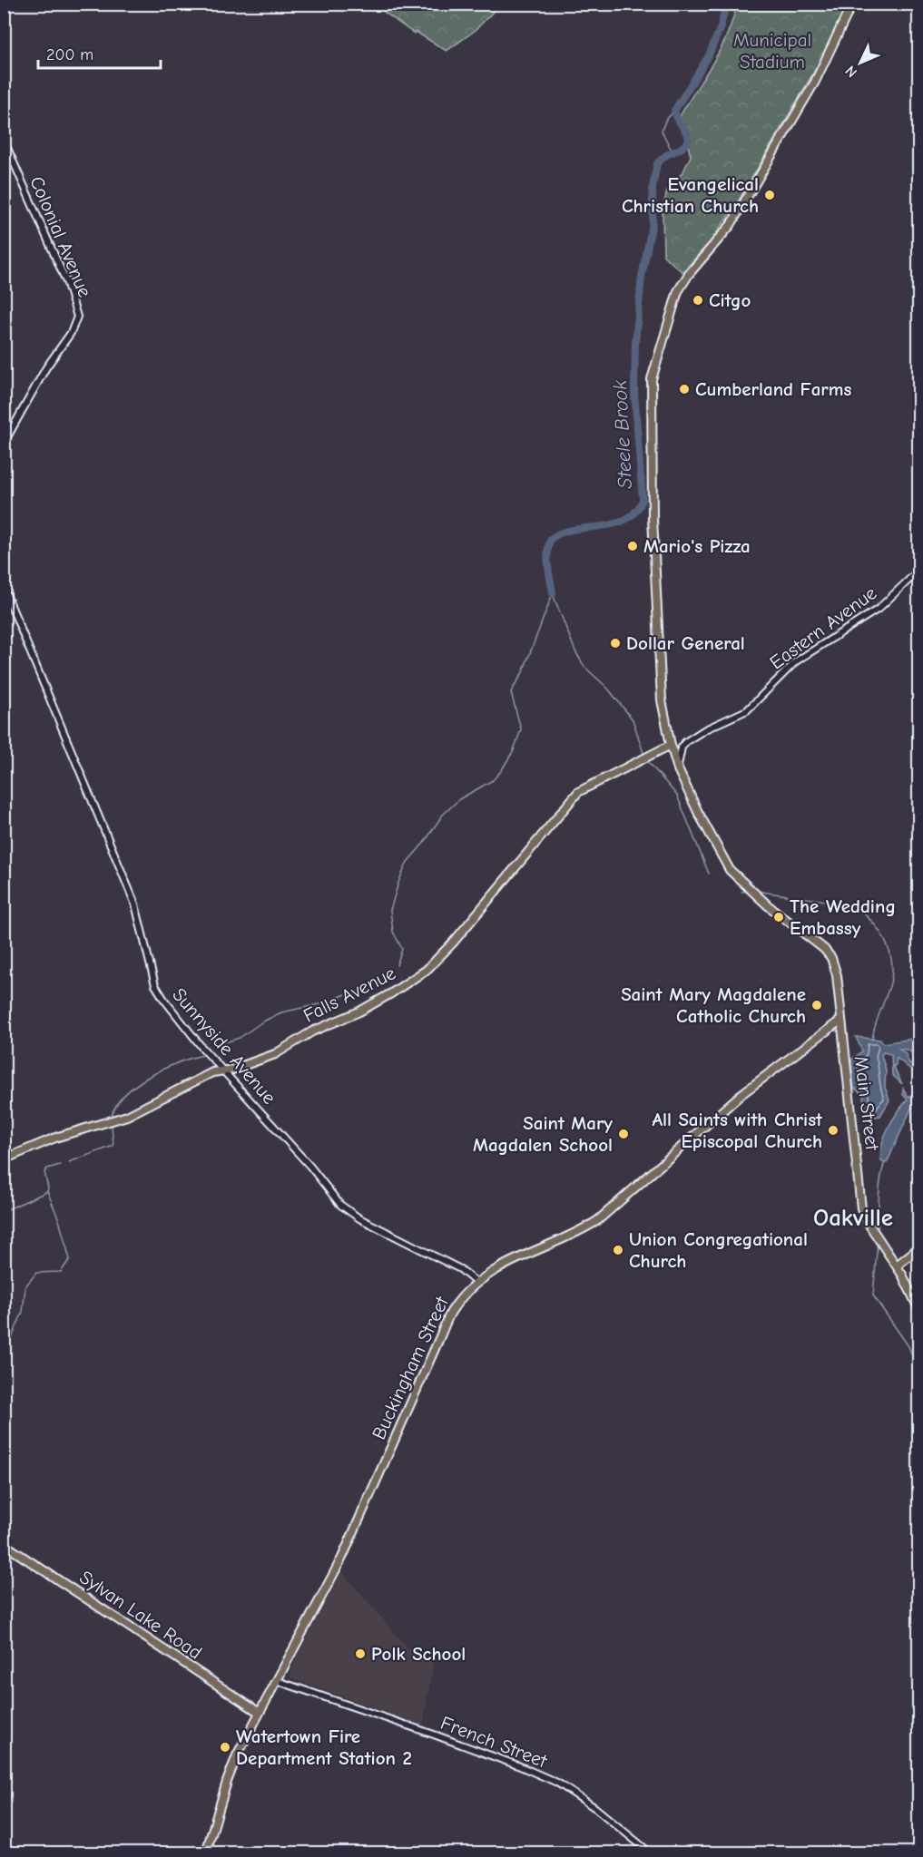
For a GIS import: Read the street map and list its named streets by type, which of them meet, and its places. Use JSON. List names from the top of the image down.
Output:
{
  "streets": {
    "main road": [
      "Falls Avenue",
      "Main Street",
      "Buckingham Street",
      "Sylvan Lake Road"
    ],
    "street": [
      "Colonial Avenue",
      "Eastern Avenue",
      "Sunnyside Avenue",
      "French Street"
    ]
  },
  "crossings": [
    ["Eastern Avenue", "Main Street"],
    ["Falls Avenue", "Sunnyside Avenue"],
    ["Falls Avenue", "Main Street"],
    ["Sunnyside Avenue", "Buckingham Street"],
    ["Main Street", "Buckingham Street"],
    ["Buckingham Street", "Sylvan Lake Road"],
    ["Buckingham Street", "French Street"]
  ],
  "districts": ["Oakville"],
  "water": ["Steele Brook"],
  "parks": ["Municipal Stadium"],
  "places": [
    "Evangelical Christian Church",
    "Citgo",
    "Cumberland Farms",
    "Mario's Pizza",
    "Dollar General",
    "The Wedding Embassy",
    "Saint Mary Magdalene Catholic Church",
    "All Saints with Christ Episcopal Church",
    "Saint Mary Magdalen School",
    "Union Congregational Church",
    "Polk School",
    "Watertown Fire Department Station 2"
  ],
  "scale_bar": "200 m",
  "north": "bottom left"
}
